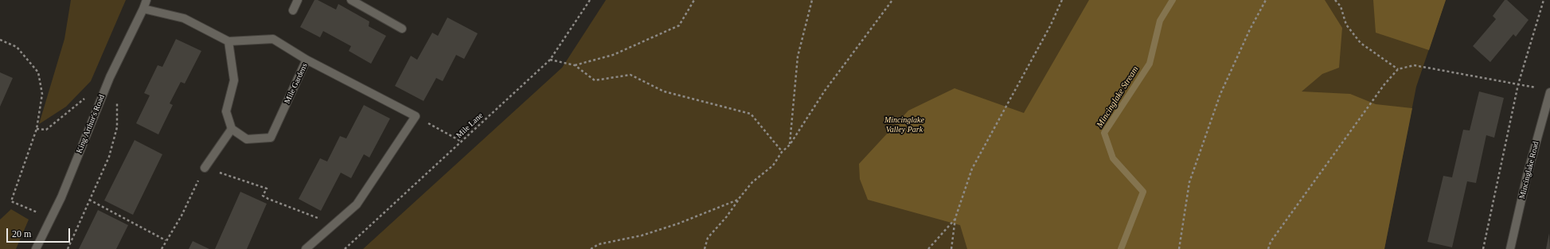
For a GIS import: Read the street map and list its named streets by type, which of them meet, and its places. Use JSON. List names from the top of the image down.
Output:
{
  "streets": {
    "street": ["Mile Gardens", "King Arthur's Road", "Mincinglake Road"],
    "path": ["Mile Lane"]
  },
  "water": ["Mincinglake Stream"],
  "parks": ["Mincinglake Valley Park"],
  "scale_bar": "20 m"
}
